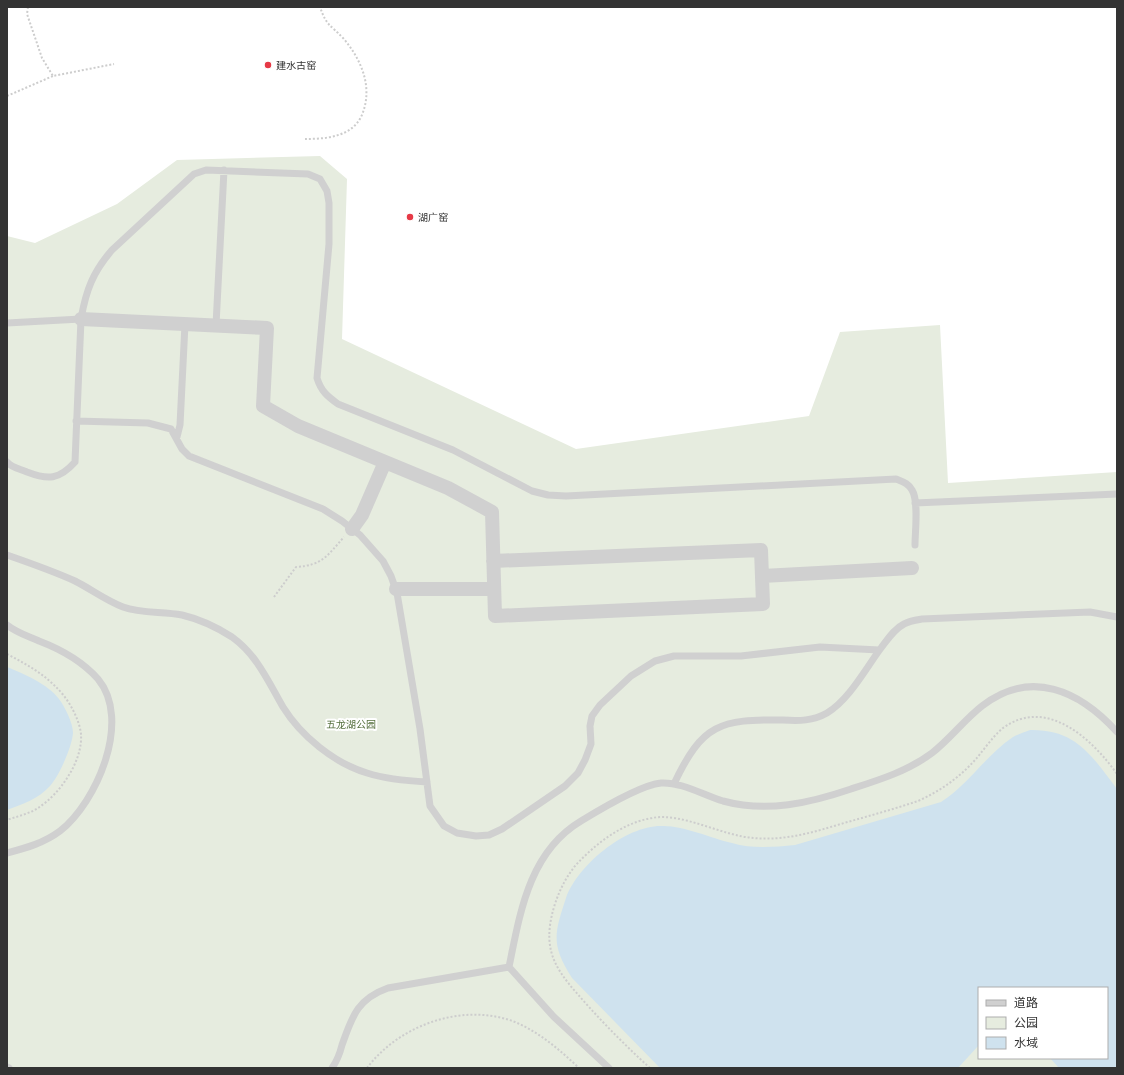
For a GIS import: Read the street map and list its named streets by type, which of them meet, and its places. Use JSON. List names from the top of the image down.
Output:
{
  "parks": ["五龙湖公园"],
  "places": ["建水古窑", "湖广窑"],
  "legend": ["道路", "公园", "水域"]
}
